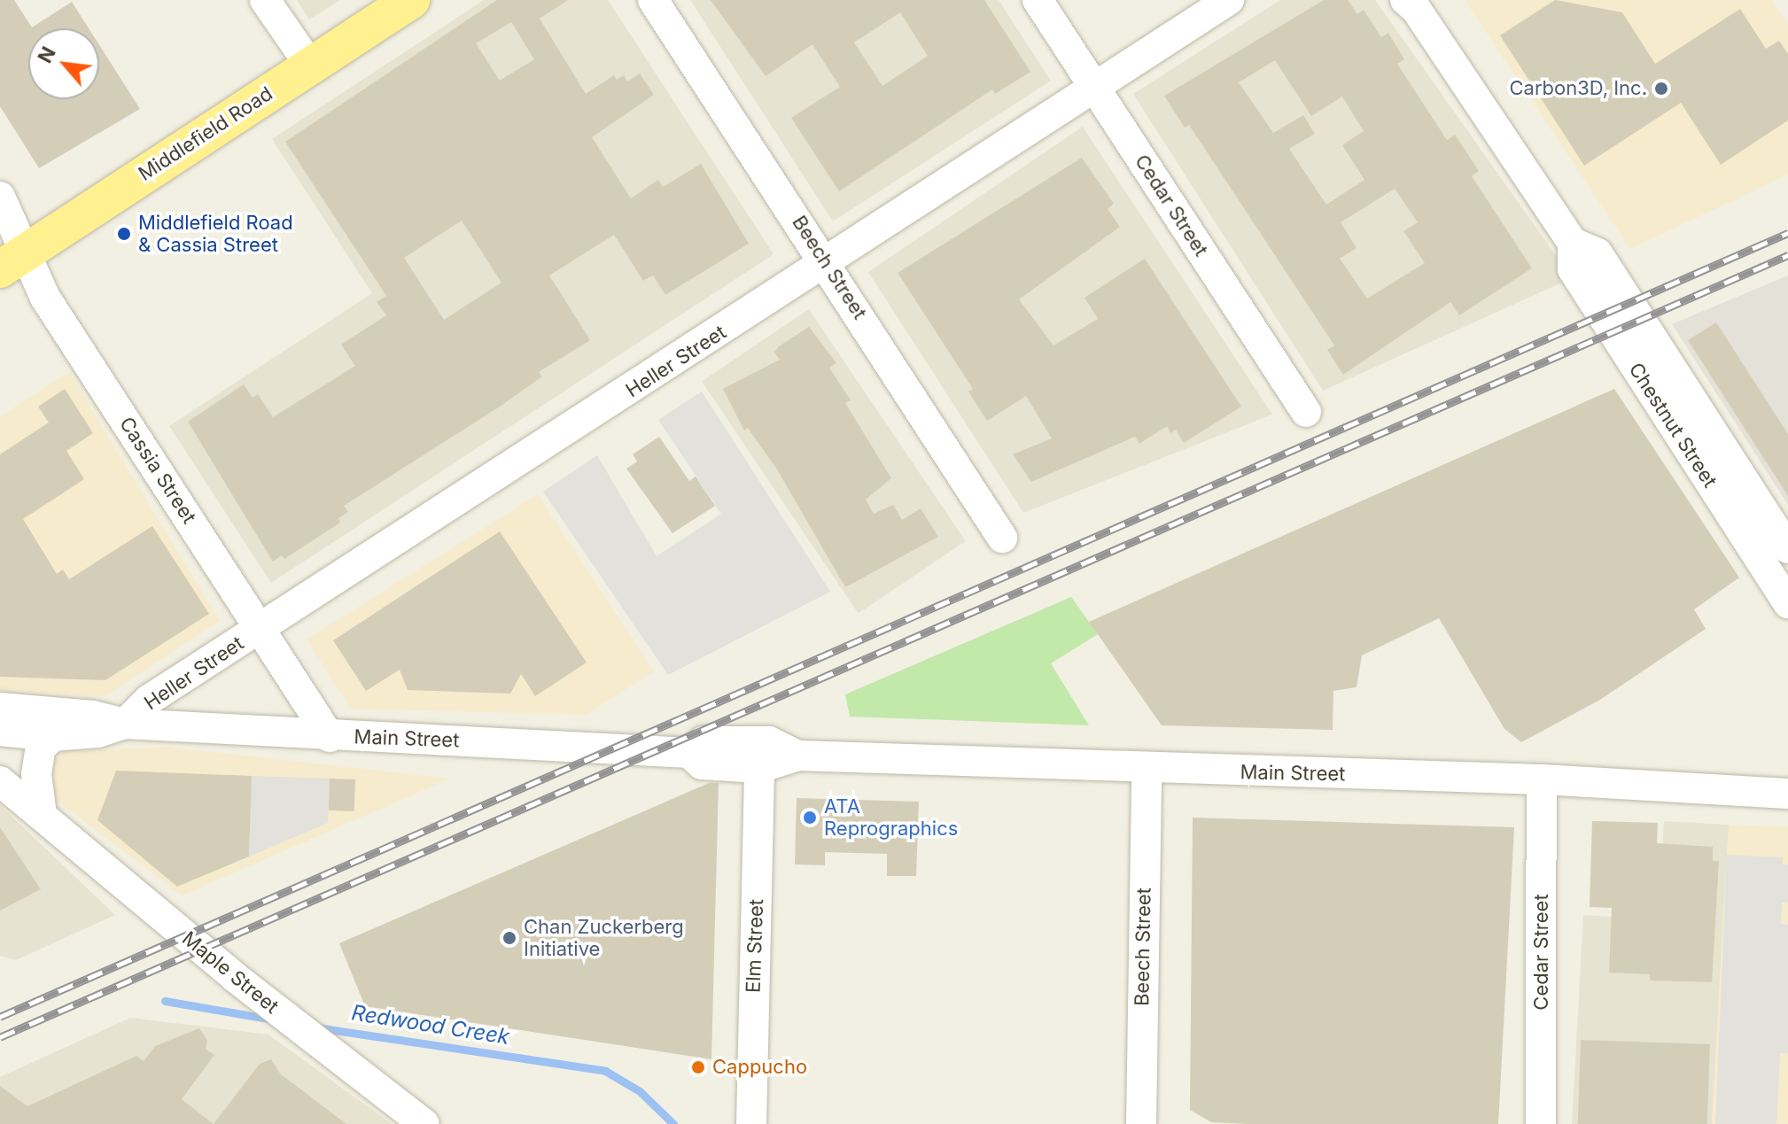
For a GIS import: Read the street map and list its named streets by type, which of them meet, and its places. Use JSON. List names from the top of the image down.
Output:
{
  "streets": {
    "main road": ["Middlefield Road"],
    "street": [
      "Cedar Street",
      "Beech Street",
      "Heller Street",
      "Chestnut Street",
      "Cassia Street",
      "Main Street",
      "Elm Street",
      "Maple Street"
    ]
  },
  "crossings": [
    ["Middlefield Road", "Cassia Street"],
    ["Cedar Street", "Heller Street"],
    ["Cedar Street", "Main Street"],
    ["Beech Street", "Heller Street"],
    ["Beech Street", "Main Street"],
    ["Heller Street", "Cassia Street"],
    ["Heller Street", "Main Street"],
    ["Cassia Street", "Main Street"],
    ["Main Street", "Elm Street"]
  ],
  "water": ["Redwood Creek"],
  "places": [
    "Carbon3D, Inc.",
    "Middlefield Road & Cassia Street",
    "ATA Reprographics",
    "Chan Zuckerberg Initiative",
    "Cappucho"
  ],
  "north": "top left"
}
